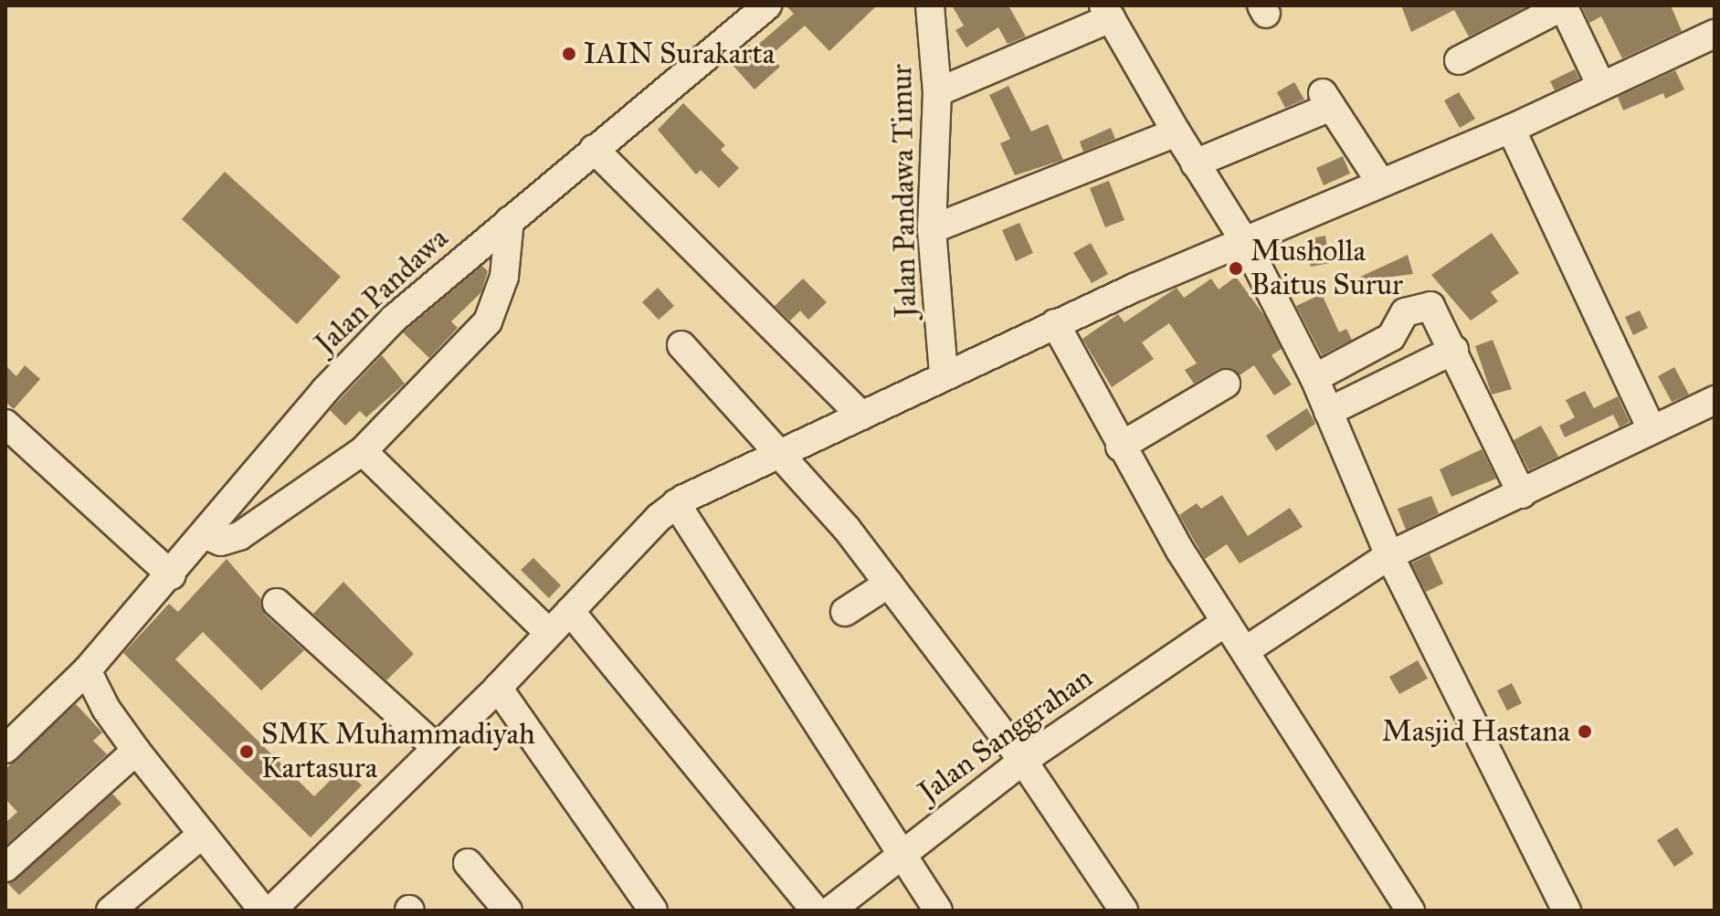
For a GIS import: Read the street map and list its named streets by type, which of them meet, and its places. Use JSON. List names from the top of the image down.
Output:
{
  "streets": {
    "street": ["Jalan Pandawa Timur", "Jalan Pandawa", "Jalan Sanggrahan"]
  },
  "places": [
    "IAIN Surakarta",
    "Musholla Baitus Surur",
    "Masjid Hastana",
    "SMK Muhammadiyah Kartasura"
  ]
}
